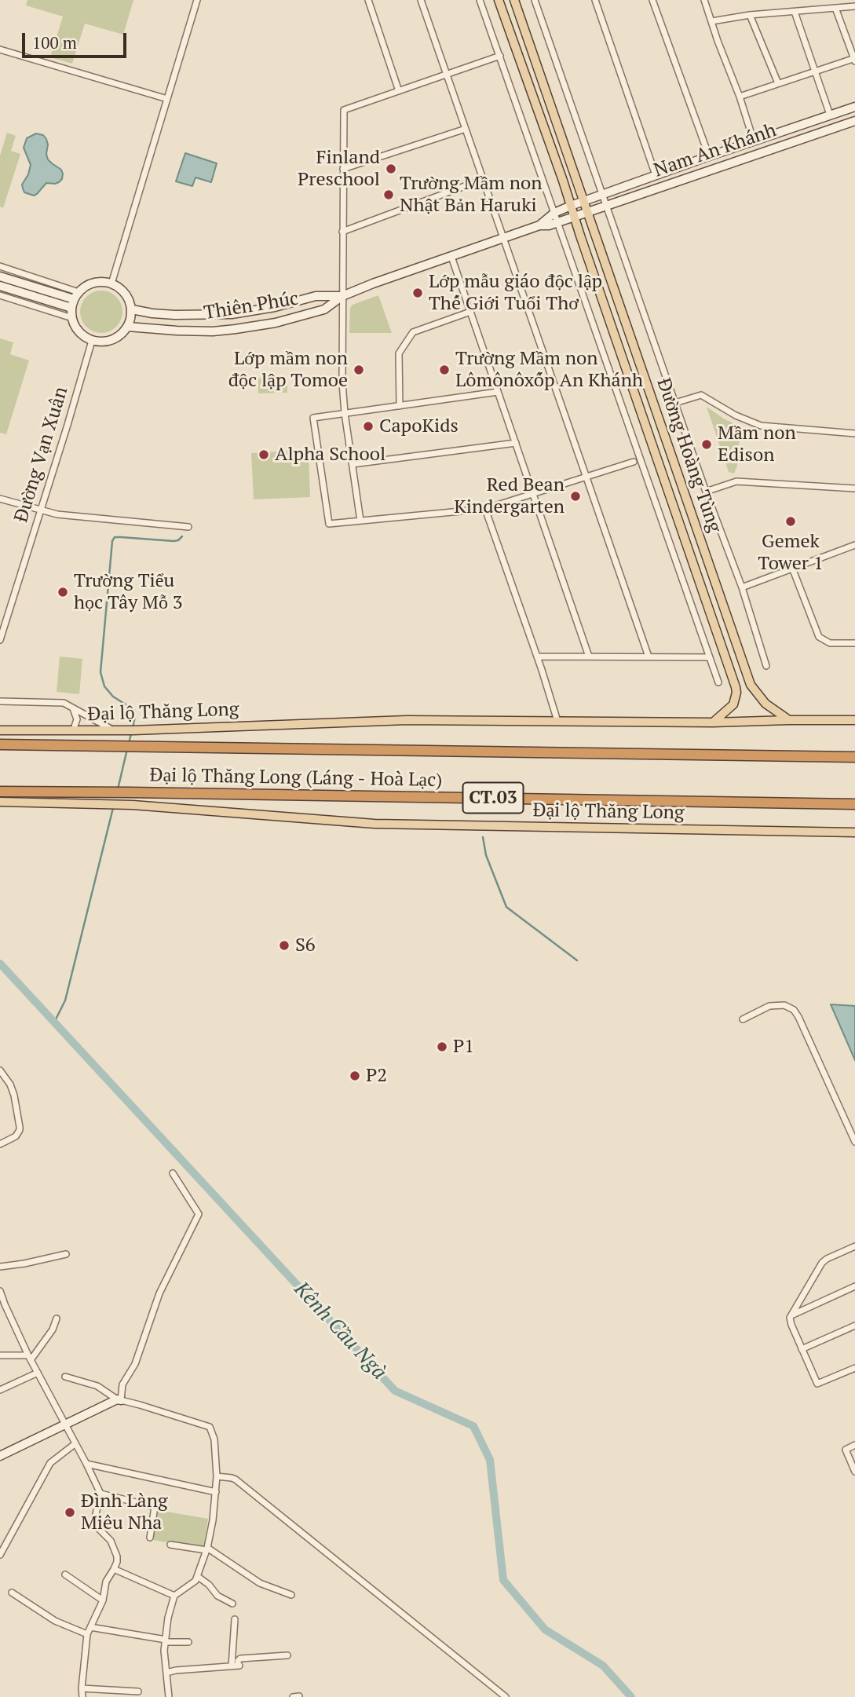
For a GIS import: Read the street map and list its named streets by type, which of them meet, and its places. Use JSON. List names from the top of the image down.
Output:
{
  "streets": {
    "highway": ["Đại lộ Thăng Long (Láng - Hoà Lạc)", "CT.03"],
    "main road": ["Đường Hoàng Tùng", "Đại lộ Thăng Long"],
    "street": ["Nam An Khánh", "Thiên Phúc", "Đường Vạn Xuân"]
  },
  "crossings": [
    ["Nam An Khánh", "Thiên Phúc"],
    ["Nam An Khánh", "Đường Hoàng Tùng"],
    ["Thiên Phúc", "Đường Vạn Xuân"],
    ["Thiên Phúc", "Đường Hoàng Tùng"],
    ["Đường Hoàng Tùng", "Đại lộ Thăng Long"]
  ],
  "water": ["Kênh Cầu Ngà"],
  "places": [
    "Finland Preschool",
    "Trường Mầm non Nhật Bản Haruki",
    "Lớp mẫu giáo độc lập Thế Giới Tuổi Thơ",
    "Lớp mầm non độc lập Tomoe",
    "Trường Mầm non Lômônôxốp An Khánh",
    "CapoKids",
    "Mầm non Edison",
    "Alpha School",
    "Red Bean Kindergarten",
    "Gemek Tower 1",
    "Trường Tiểu học Tây Mỗ 3",
    "S6",
    "P1",
    "P2",
    "Đình Làng Miêu Nha"
  ],
  "scale_bar": "100 m"
}
